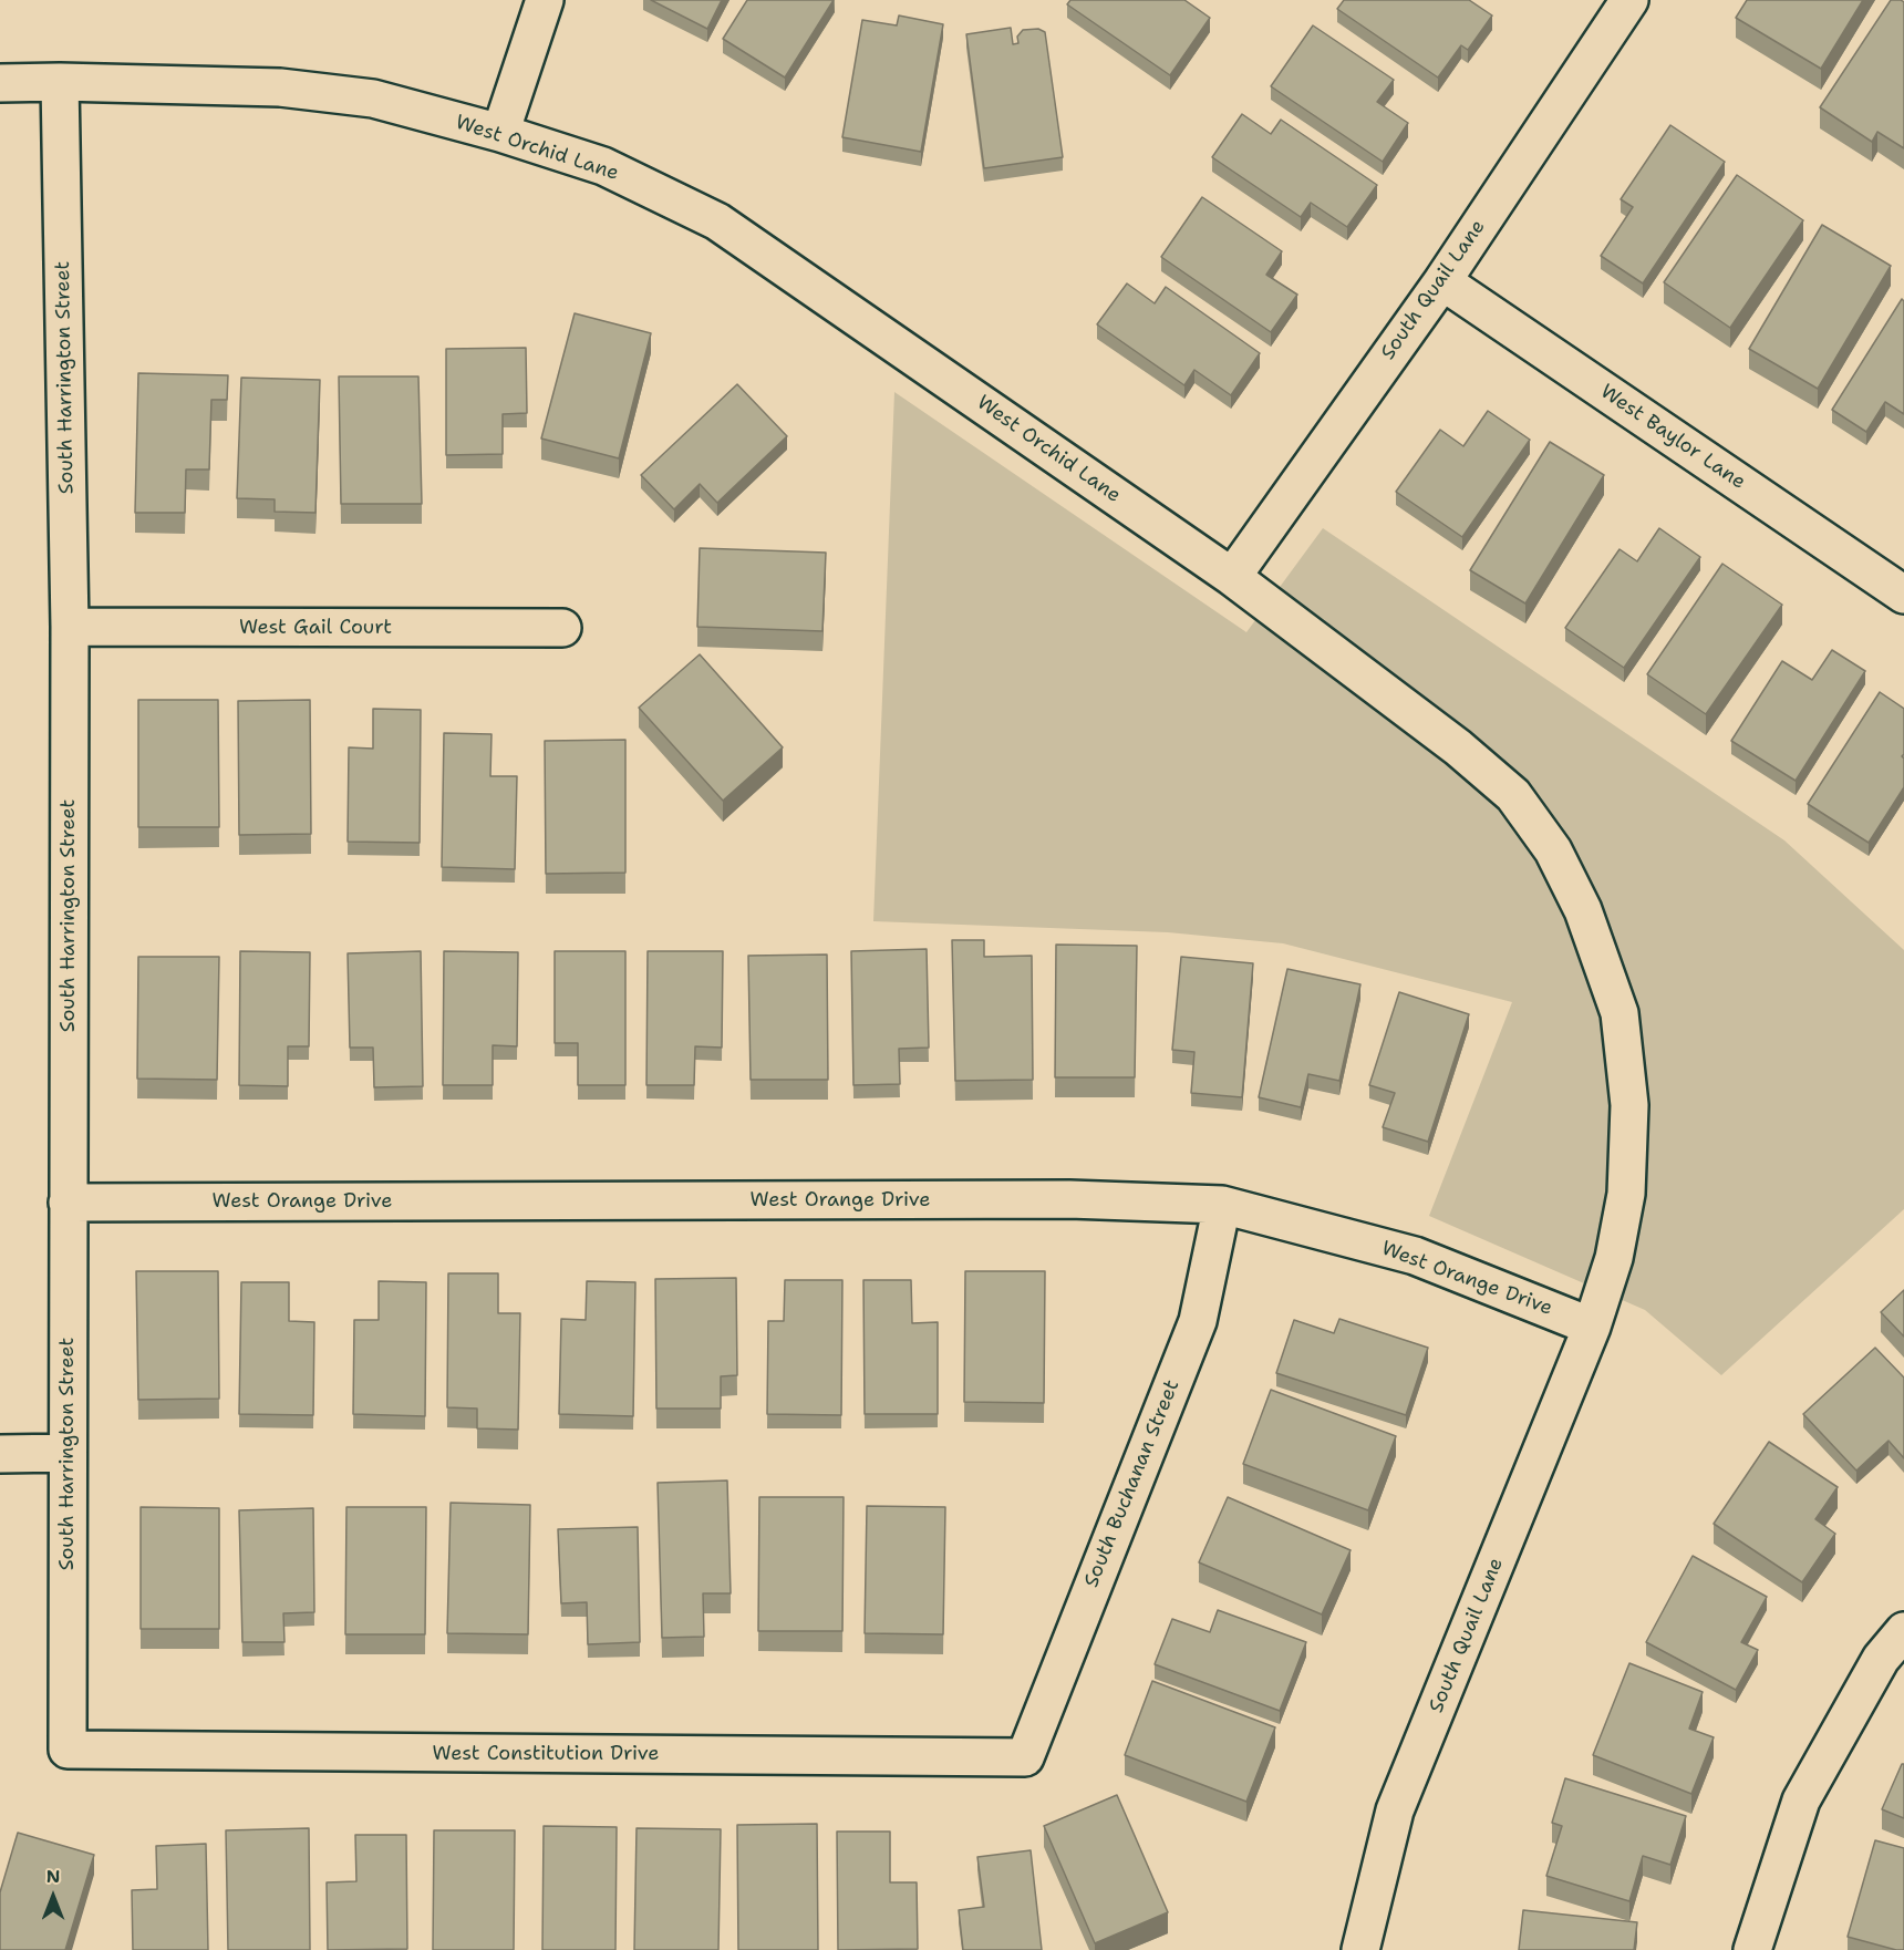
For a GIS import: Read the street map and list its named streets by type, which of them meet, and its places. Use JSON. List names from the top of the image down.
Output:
{
  "streets": {
    "street": [
      "West Orchid Lane",
      "South Quail Lane",
      "South Harrington Street",
      "West Baylor Lane",
      "West Gail Court",
      "West Orange Drive",
      "South Buchanan Street",
      "West Constitution Drive"
    ]
  },
  "crossings": [
    ["West Orchid Lane", "South Quail Lane"],
    ["West Orchid Lane", "South Harrington Street"],
    ["West Orchid Lane", "West Orange Drive"],
    ["South Quail Lane", "West Baylor Lane"],
    ["South Quail Lane", "West Orange Drive"],
    ["South Harrington Street", "West Gail Court"],
    ["South Harrington Street", "West Orange Drive"],
    ["South Harrington Street", "West Constitution Drive"],
    ["West Orange Drive", "South Buchanan Street"],
    ["South Buchanan Street", "West Constitution Drive"]
  ],
  "north": "top"
}
